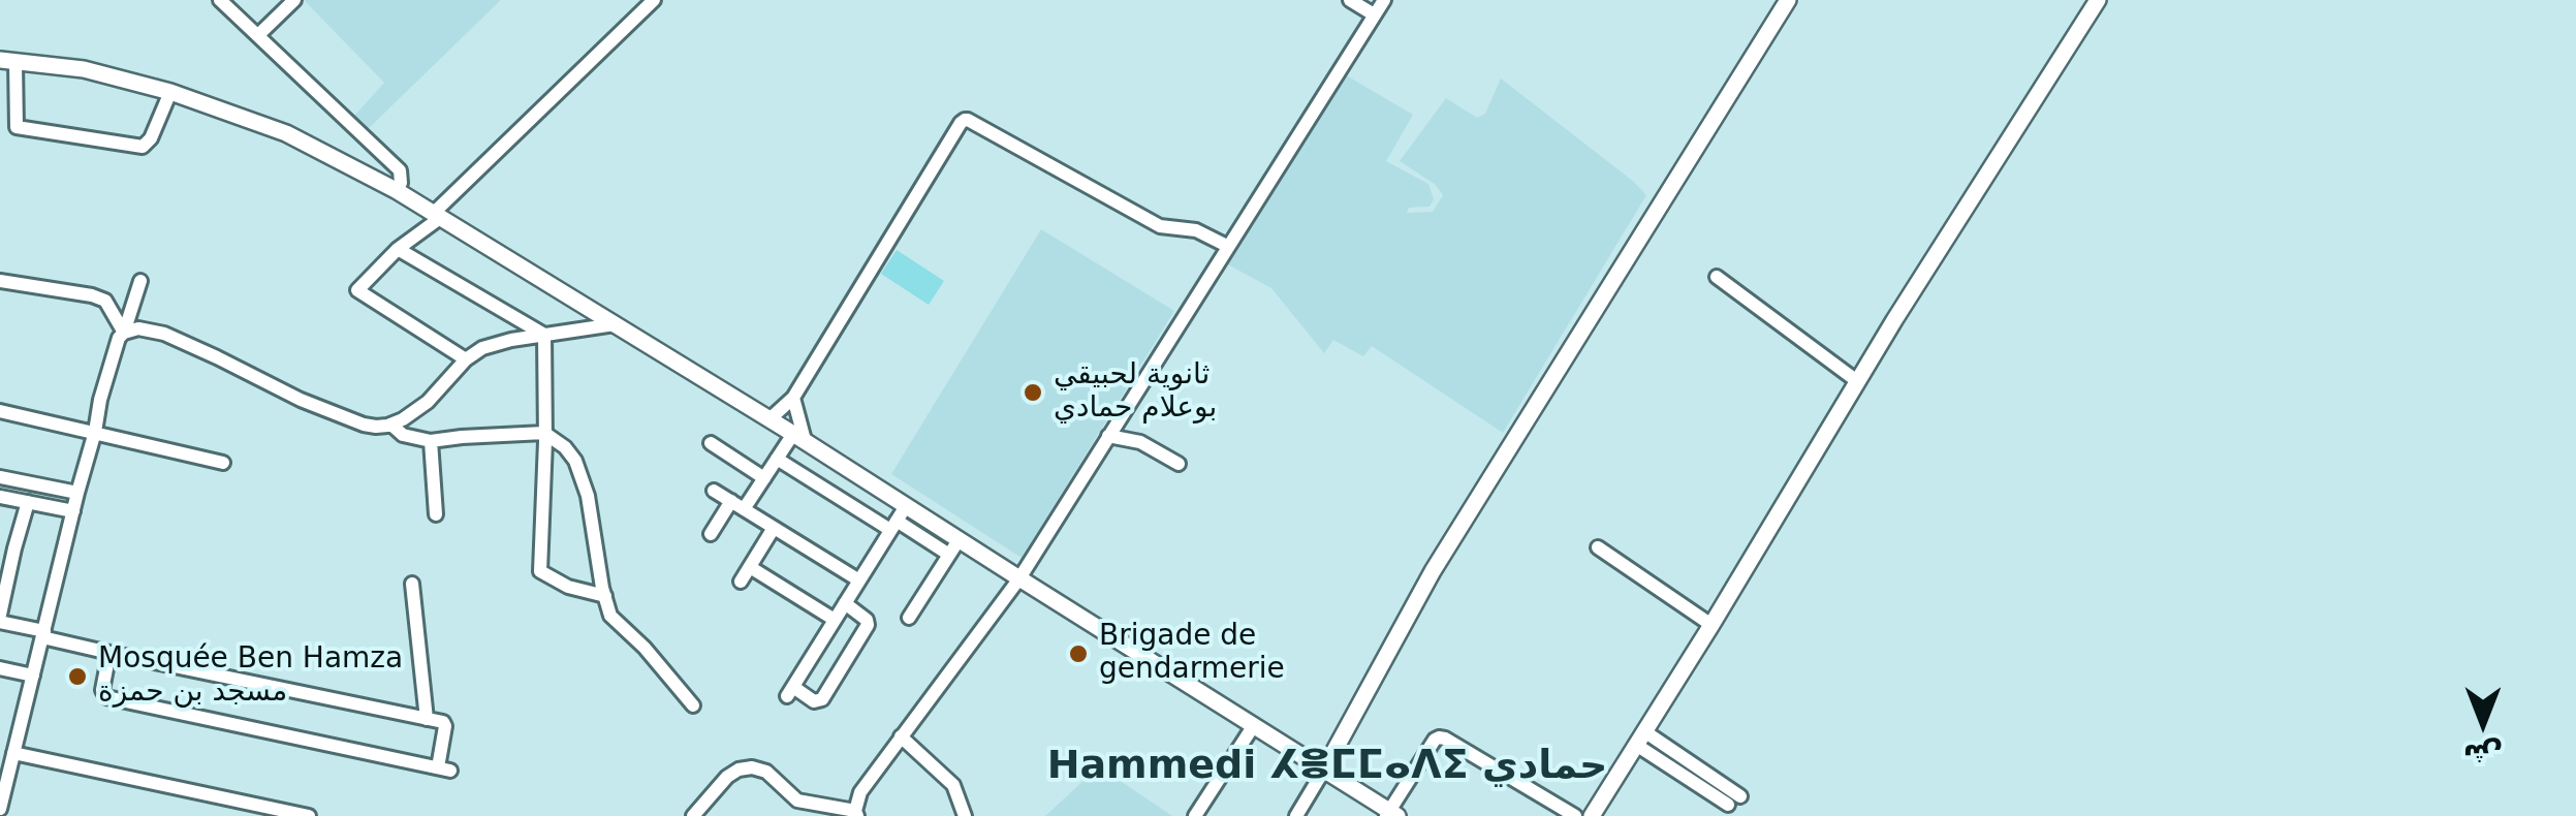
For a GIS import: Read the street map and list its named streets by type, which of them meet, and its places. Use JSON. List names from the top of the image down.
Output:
{
  "districts": ["Hammedi ⵃⴻⵎⵎⴰⴷⵉ حمادي"],
  "places": ["ثانوية لحبيقي بوعلام حمادي", "Brigade de gendarmerie", "Mosquée Ben Hamza مسجد بن حمزة"],
  "north": "bottom"
}
